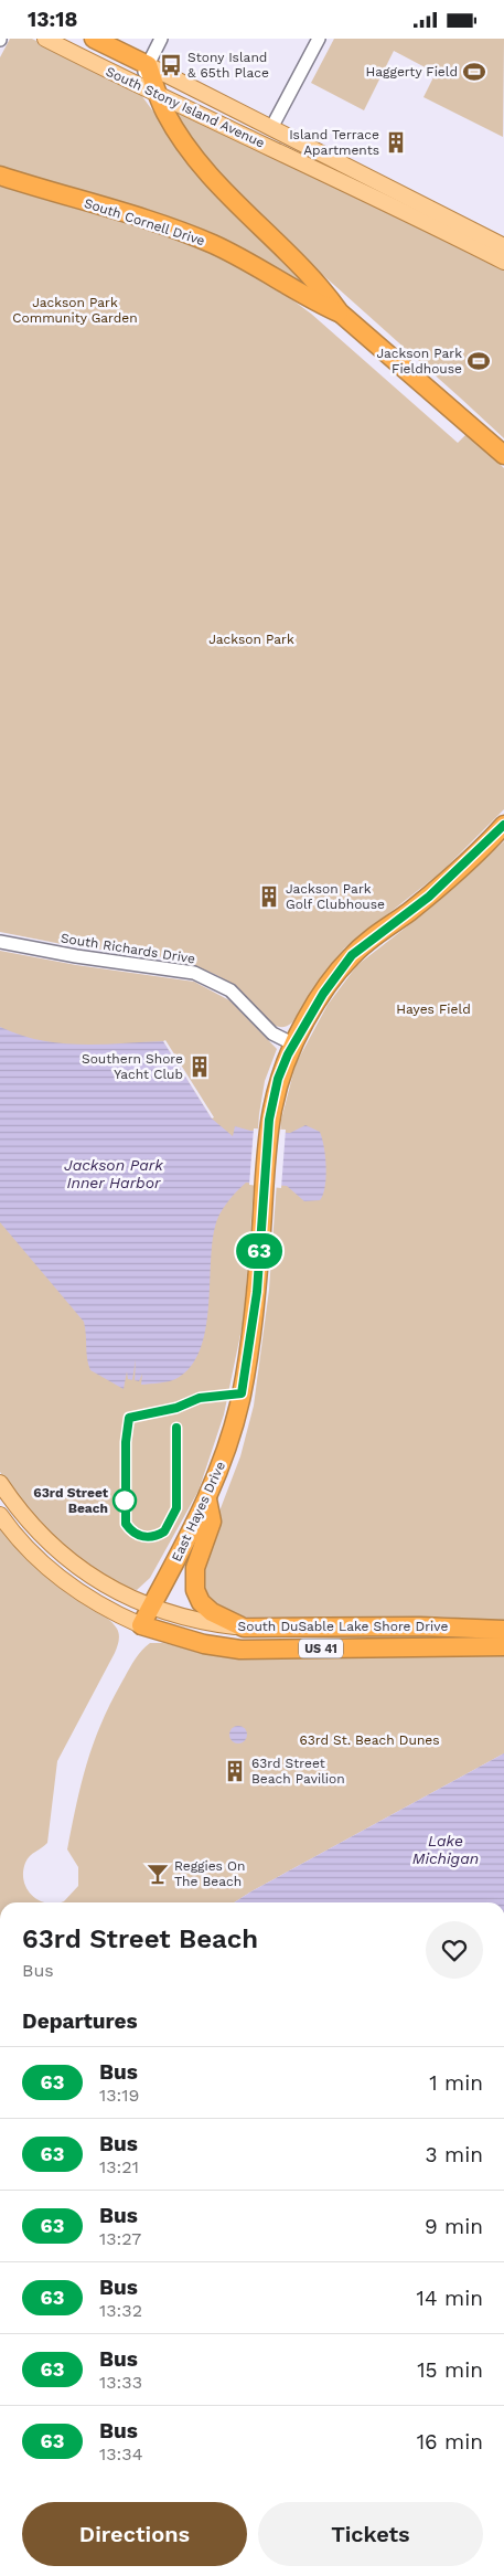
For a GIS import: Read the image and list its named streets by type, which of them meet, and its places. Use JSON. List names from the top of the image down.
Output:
{
  "streets": {
    "highway": [
      "South Stony Island Avenue",
      "South Cornell Drive",
      "East Hayes Drive",
      "South DuSable Lake Shore Drive",
      "US 41"
    ],
    "street": ["South Richards Drive"]
  },
  "crossings": [
    ["South Stony Island Avenue", "South Cornell Drive"],
    ["South Richards Drive", "East Hayes Drive"],
    ["East Hayes Drive", "South DuSable Lake Shore Drive"],
    ["East Hayes Drive", "US 41"],
    ["South DuSable Lake Shore Drive", "US 41"]
  ],
  "water": ["Jackson Park Inner Harbor", "Lake Michigan"],
  "parks": [
    "Jackson Park Community Garden",
    "Jackson Park",
    "Hayes Field",
    "63rd St. Beach Dunes"
  ],
  "places": {
    "bus stop": ["Stony Island & 65th Place"],
    "sports": ["Haggerty Field", "Jackson Park Fieldhouse"],
    "building": [
      "Island Terrace Apartments",
      "Jackson Park Golf Clubhouse",
      "Southern Shore Yacht Club",
      "63rd Street Beach Pavilion"
    ],
    "other": ["63rd Street Beach"],
    "bar": ["Reggies On The Beach"]
  },
  "lines": ["bus line 63"],
  "page": {
    "status": "13:18",
    "on_map": "63",
    "heading": [
      ["63rd Street Beach", "Bus"],
      "Departures"
    ],
    "list": [
      {
        "mark": "63",
        "name": "Bus",
        "note": "13:19",
        "value": "1 min"
      },
      {
        "mark": "63",
        "name": "Bus",
        "note": "13:21",
        "value": "3 min"
      },
      {
        "mark": "63",
        "name": "Bus",
        "note": "13:27",
        "value": "9 min"
      },
      {
        "mark": "63",
        "name": "Bus",
        "note": "13:32",
        "value": "14 min"
      },
      {
        "mark": "63",
        "name": "Bus",
        "note": "13:33",
        "value": "15 min"
      },
      {
        "mark": "63",
        "name": "Bus",
        "note": "13:34",
        "value": "16 min"
      }
    ],
    "buttons": ["Directions", "Tickets"]
  }
}
